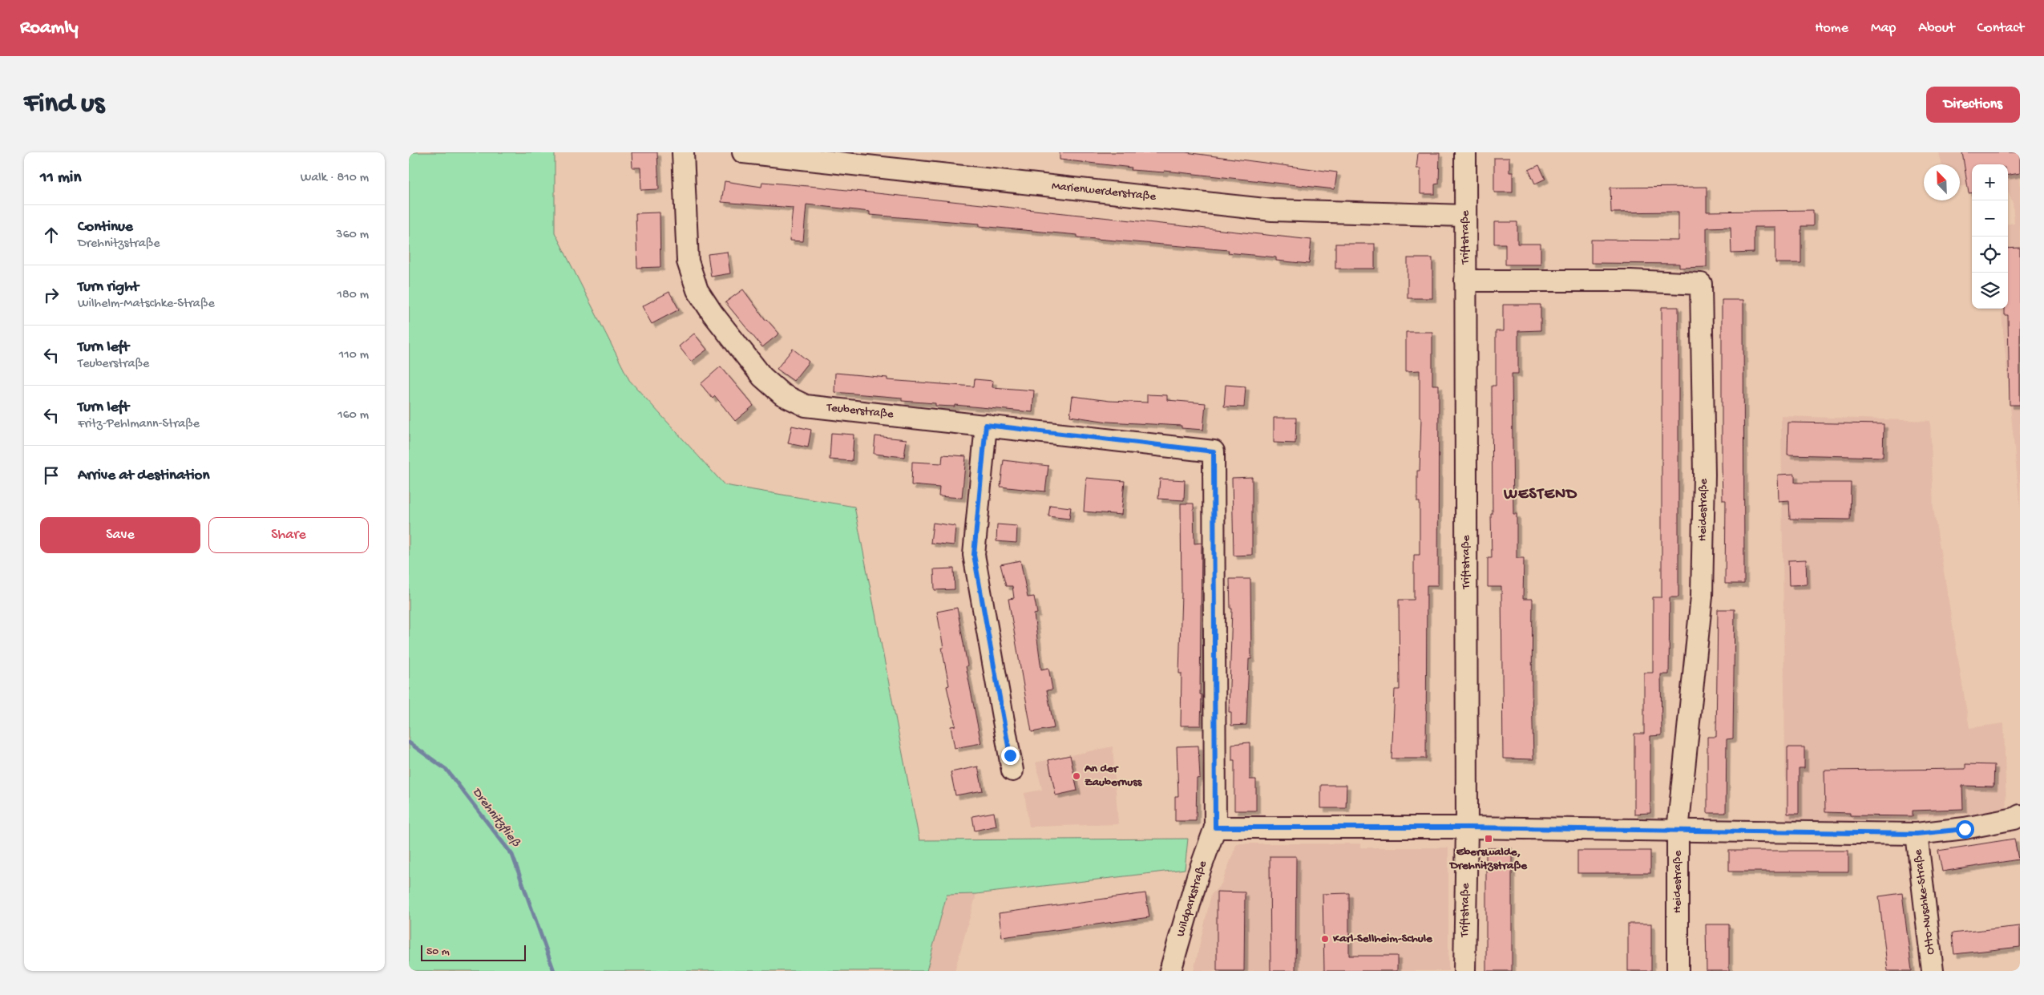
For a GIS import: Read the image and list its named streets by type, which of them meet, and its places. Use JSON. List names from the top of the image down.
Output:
{
  "streets": {
    "street": [
      "Marienwerderstraße",
      "Triftstraße",
      "Teuberstraße",
      "Heidestraße",
      "Wildparkstraße",
      "Otto-Nuschke-Straße"
    ]
  },
  "crossings": [
    ["Marienwerderstraße", "Triftstraße"],
    ["Triftstraße", "Heidestraße"],
    ["Teuberstraße", "Wildparkstraße"]
  ],
  "districts": ["WESTEND"],
  "water": ["Drehnitzfließ"],
  "places": {
    "other": ["An der Zaubernuss", "Karl-Sellheim-Schule"],
    "transit": ["Eberswalde, Drehnitzstraße"]
  },
  "scale_bar": "50 m",
  "north": "top left",
  "page": {
    "header": "Roamly",
    "nav": [
      "Home",
      "Map",
      "About",
      "Contact"
    ],
    "buttons": [
      "Directions",
      ["Save", "Share"]
    ],
    "title": "Find us",
    "heading": ["11 min", "Walk · 810 m"],
    "map_buttons": ["+", "−"],
    "list": [
      ["Continue", "Drehnitzstraße", "360 m"],
      ["Turn right", "Wilhelm-Matschke-Straße", "180 m"],
      ["Turn left", "Teuberstraße", "110 m"],
      ["Turn left", "Fritz-Pehlmann-Straße", "160 m"],
      "Arrive at destination"
    ],
    "scale": "50 m"
  }
}
